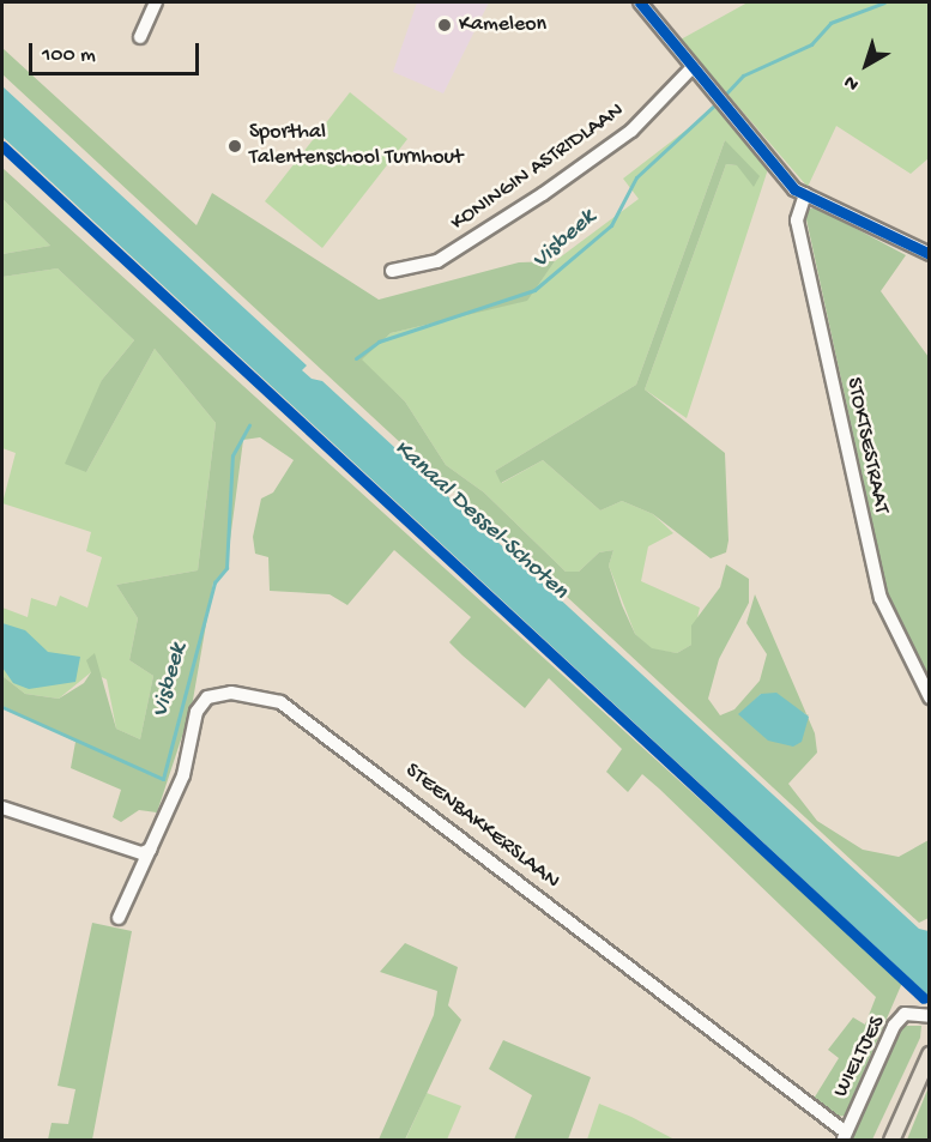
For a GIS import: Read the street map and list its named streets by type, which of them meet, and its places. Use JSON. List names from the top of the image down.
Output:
{
  "streets": {
    "street": [
      "KONINGIN ASTRIDLAAN",
      "STOKTSESTRAAT",
      "STEENBAKKERSLAAN",
      "WIELTJES"
    ]
  },
  "crossings": [
    ["STEENBAKKERSLAAN", "WIELTJES"]
  ],
  "water": ["Visbeek", "Kanaal Dessel-Schoten"],
  "places": ["Kameleon", "Sporthal Talentenschool Turnhout"],
  "scale_bar": "100 m",
  "north": "bottom left"
}
